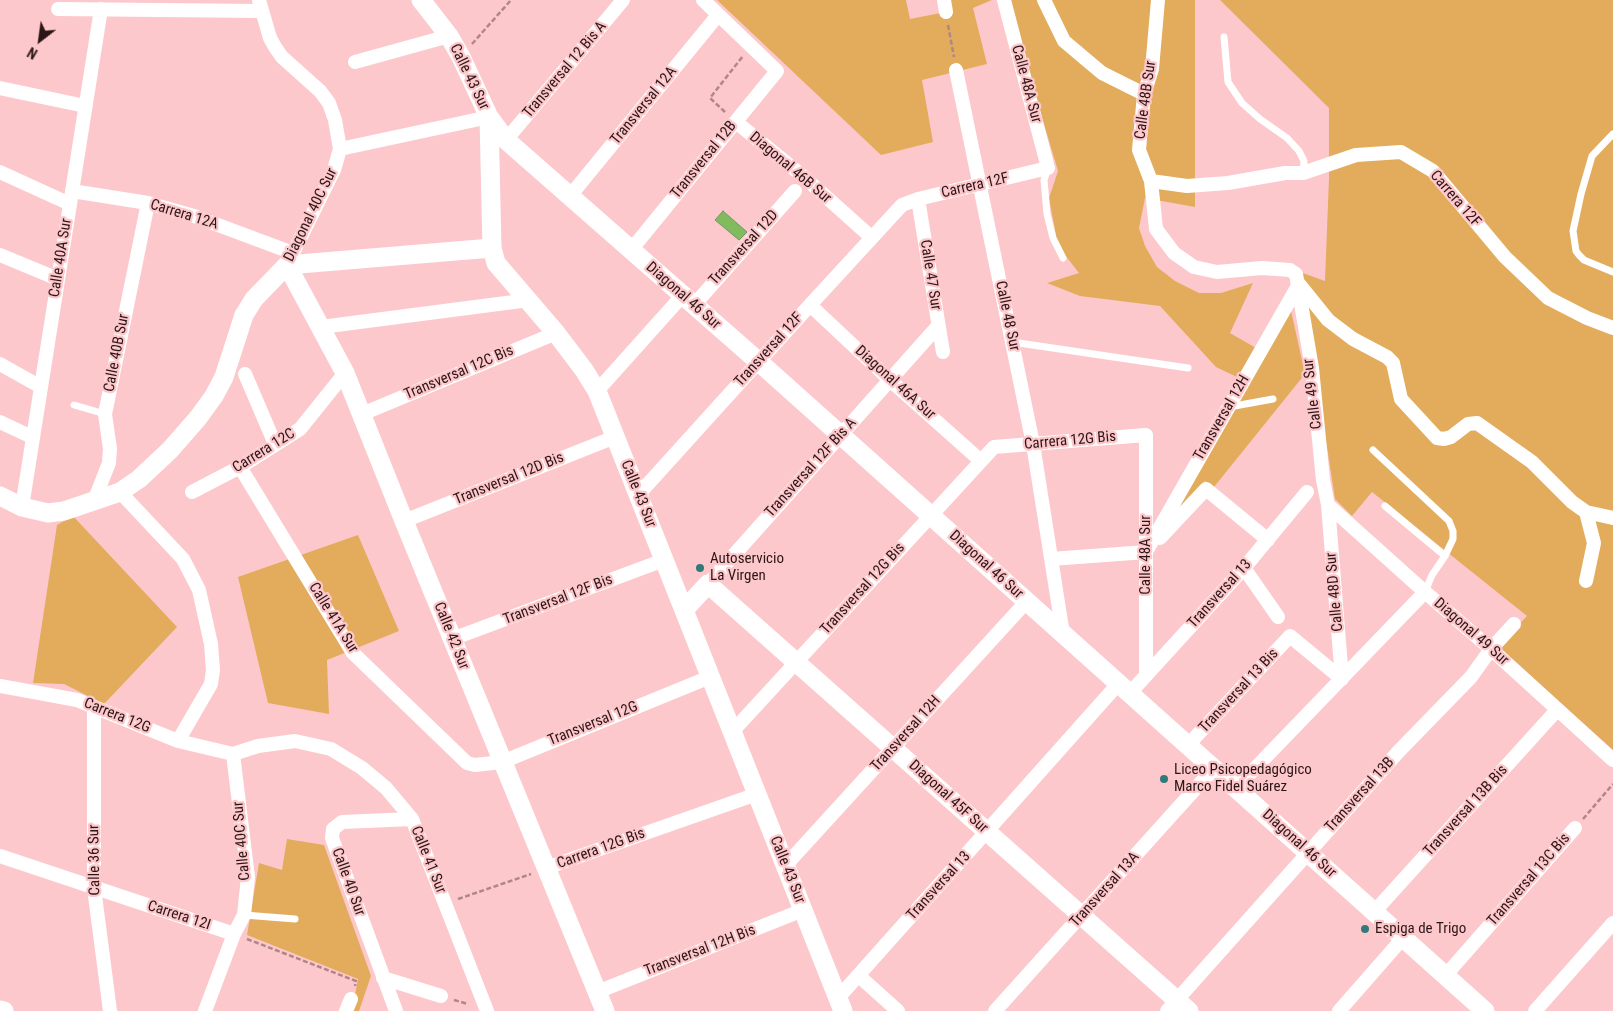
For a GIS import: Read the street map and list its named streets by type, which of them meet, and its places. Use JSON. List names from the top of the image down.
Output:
{
  "streets": {
    "street": [
      "Transversal 12 Bis A",
      "Calle 43 Sur",
      "Calle 48A Sur",
      "Calle 48B Sur",
      "Transversal 12A",
      "Transversal 12B",
      "Diagonal 46B Sur",
      "Carrera 12F",
      "Carrera 12A",
      "Diagonal 40C Sur",
      "Transversal 12D",
      "Calle 40A Sur",
      "Calle 47 Sur",
      "Diagonal 46 Sur",
      "Calle 48 Sur",
      "Transversal 12F",
      "Calle 40B Sur",
      "Transversal 12C Bis",
      "Diagonal 46A Sur",
      "Calle 49 Sur",
      "Transversal 12H",
      "Carrera 12G Bis",
      "Carrera 12C",
      "Transversal 12F Bis A",
      "Transversal 12D Bis",
      "Transversal 12G Bis",
      "Calle 48D Sur",
      "Transversal 13",
      "Transversal 12F Bis",
      "Calle 41A Sur",
      "Diagonal 49 Sur",
      "Calle 42 Sur",
      "Transversal 13 Bis",
      "Carrera 12G",
      "Transversal 12G",
      "Transversal 13B",
      "Diagonal 45F Sur",
      "Transversal 13B Bis",
      "Calle 40C Sur",
      "Calle 36 Sur",
      "Calle 41 Sur",
      "Transversal 13C Bis",
      "Calle 40 Sur",
      "Transversal 13A",
      "Carrera 12I",
      "Transversal 12H Bis"
    ]
  },
  "crossings": [
    ["Transversal 12 Bis A", "Diagonal 46 Sur"],
    ["Calle 43 Sur", "Transversal 12D"],
    ["Calle 43 Sur", "Diagonal 46 Sur"],
    ["Calle 43 Sur", "Transversal 12F"],
    ["Calle 43 Sur", "Transversal 12C Bis"],
    ["Calle 43 Sur", "Transversal 12H"],
    ["Calle 43 Sur", "Carrera 12G Bis"],
    ["Calle 43 Sur", "Transversal 12F Bis A"],
    ["Calle 43 Sur", "Transversal 12D Bis"],
    ["Calle 43 Sur", "Transversal 12G Bis"],
    ["Calle 43 Sur", "Transversal 13"],
    ["Calle 43 Sur", "Transversal 12F Bis"],
    ["Calle 43 Sur", "Transversal 12G"],
    ["Calle 43 Sur", "Transversal 12H Bis"],
    ["Calle 48A Sur", "Carrera 12F"],
    ["Calle 48A Sur", "Transversal 12H"],
    ["Calle 48A Sur", "Carrera 12G Bis"],
    ["Calle 48A Sur", "Transversal 13"],
    ["Calle 48B Sur", "Carrera 12F"],
    ["Calle 48B Sur", "Calle 49 Sur"],
    ["Calle 48B Sur", "Transversal 12H"],
    ["Transversal 12A", "Diagonal 46 Sur"],
    ["Transversal 12B", "Diagonal 46B Sur"],
    ["Transversal 12B", "Diagonal 46 Sur"],
    ["Diagonal 46B Sur", "Transversal 12F"],
    ["Carrera 12F", "Calle 47 Sur"],
    ["Carrera 12F", "Calle 48 Sur"],
    ["Carrera 12F", "Transversal 12F"],
    ["Carrera 12A", "Diagonal 40C Sur"],
    ["Carrera 12A", "Calle 40A Sur"],
    ["Carrera 12A", "Calle 40B Sur"],
    ["Carrera 12A", "Calle 42 Sur"],
    ["Diagonal 40C Sur", "Calle 42 Sur"],
    ["Transversal 12D", "Diagonal 46 Sur"],
    ["Calle 47 Sur", "Transversal 12F Bis A"],
    ["Diagonal 46 Sur", "Calle 48 Sur"],
    ["Diagonal 46 Sur", "Transversal 12F"],
    ["Diagonal 46 Sur", "Transversal 12H"],
    ["Diagonal 46 Sur", "Transversal 12F Bis A"],
    ["Diagonal 46 Sur", "Transversal 12G Bis"],
    ["Diagonal 46 Sur", "Transversal 13"],
    ["Diagonal 46 Sur", "Transversal 13 Bis"],
    ["Diagonal 46 Sur", "Transversal 13B"],
    ["Diagonal 46 Sur", "Transversal 13B Bis"],
    ["Diagonal 46 Sur", "Transversal 13C Bis"],
    ["Diagonal 46 Sur", "Transversal 13A"],
    ["Calle 48 Sur", "Carrera 12G Bis"],
    ["Transversal 12F", "Diagonal 46A Sur"],
    ["Transversal 12C Bis", "Calle 42 Sur"],
    ["Diagonal 46A Sur", "Transversal 12F Bis A"],
    ["Diagonal 46A Sur", "Transversal 12G Bis"],
    ["Calle 49 Sur", "Transversal 12H"],
    ["Calle 49 Sur", "Calle 48D Sur"],
    ["Calle 49 Sur", "Diagonal 49 Sur"],
    ["Transversal 12H", "Diagonal 45F Sur"],
    ["Carrera 12G Bis", "Transversal 12G Bis"],
    ["Carrera 12G Bis", "Calle 42 Sur"],
    ["Carrera 12G Bis", "Calle 41 Sur"],
    ["Carrera 12C", "Calle 41A Sur"],
    ["Carrera 12C", "Calle 42 Sur"],
    ["Transversal 12F Bis A", "Diagonal 45F Sur"],
    ["Transversal 12D Bis", "Calle 42 Sur"],
    ["Transversal 12G Bis", "Diagonal 45F Sur"],
    ["Calle 48D Sur", "Diagonal 49 Sur"],
    ["Calle 48D Sur", "Transversal 13 Bis"],
    ["Transversal 13", "Diagonal 45F Sur"],
    ["Transversal 12F Bis", "Calle 42 Sur"],
    ["Calle 41A Sur", "Transversal 12G"],
    ["Diagonal 49 Sur", "Transversal 13B"],
    ["Diagonal 49 Sur", "Transversal 13B Bis"],
    ["Calle 42 Sur", "Transversal 12G"],
    ["Calle 42 Sur", "Transversal 12H Bis"],
    ["Carrera 12G", "Calle 40C Sur"],
    ["Carrera 12G", "Calle 36 Sur"],
    ["Carrera 12G", "Calle 41 Sur"],
    ["Transversal 13B", "Diagonal 45F Sur"],
    ["Diagonal 45F Sur", "Transversal 13A"],
    ["Calle 40C Sur", "Calle 41 Sur"],
    ["Calle 40C Sur", "Carrera 12I"],
    ["Calle 36 Sur", "Carrera 12I"],
    ["Calle 41 Sur", "Calle 40 Sur"]
  ],
  "places": ["Autoservicio La Virgen", "Liceo Psicopedagógico Marco Fidel Suárez", "Espiga de Trigo"],
  "north": "bottom left"
}
